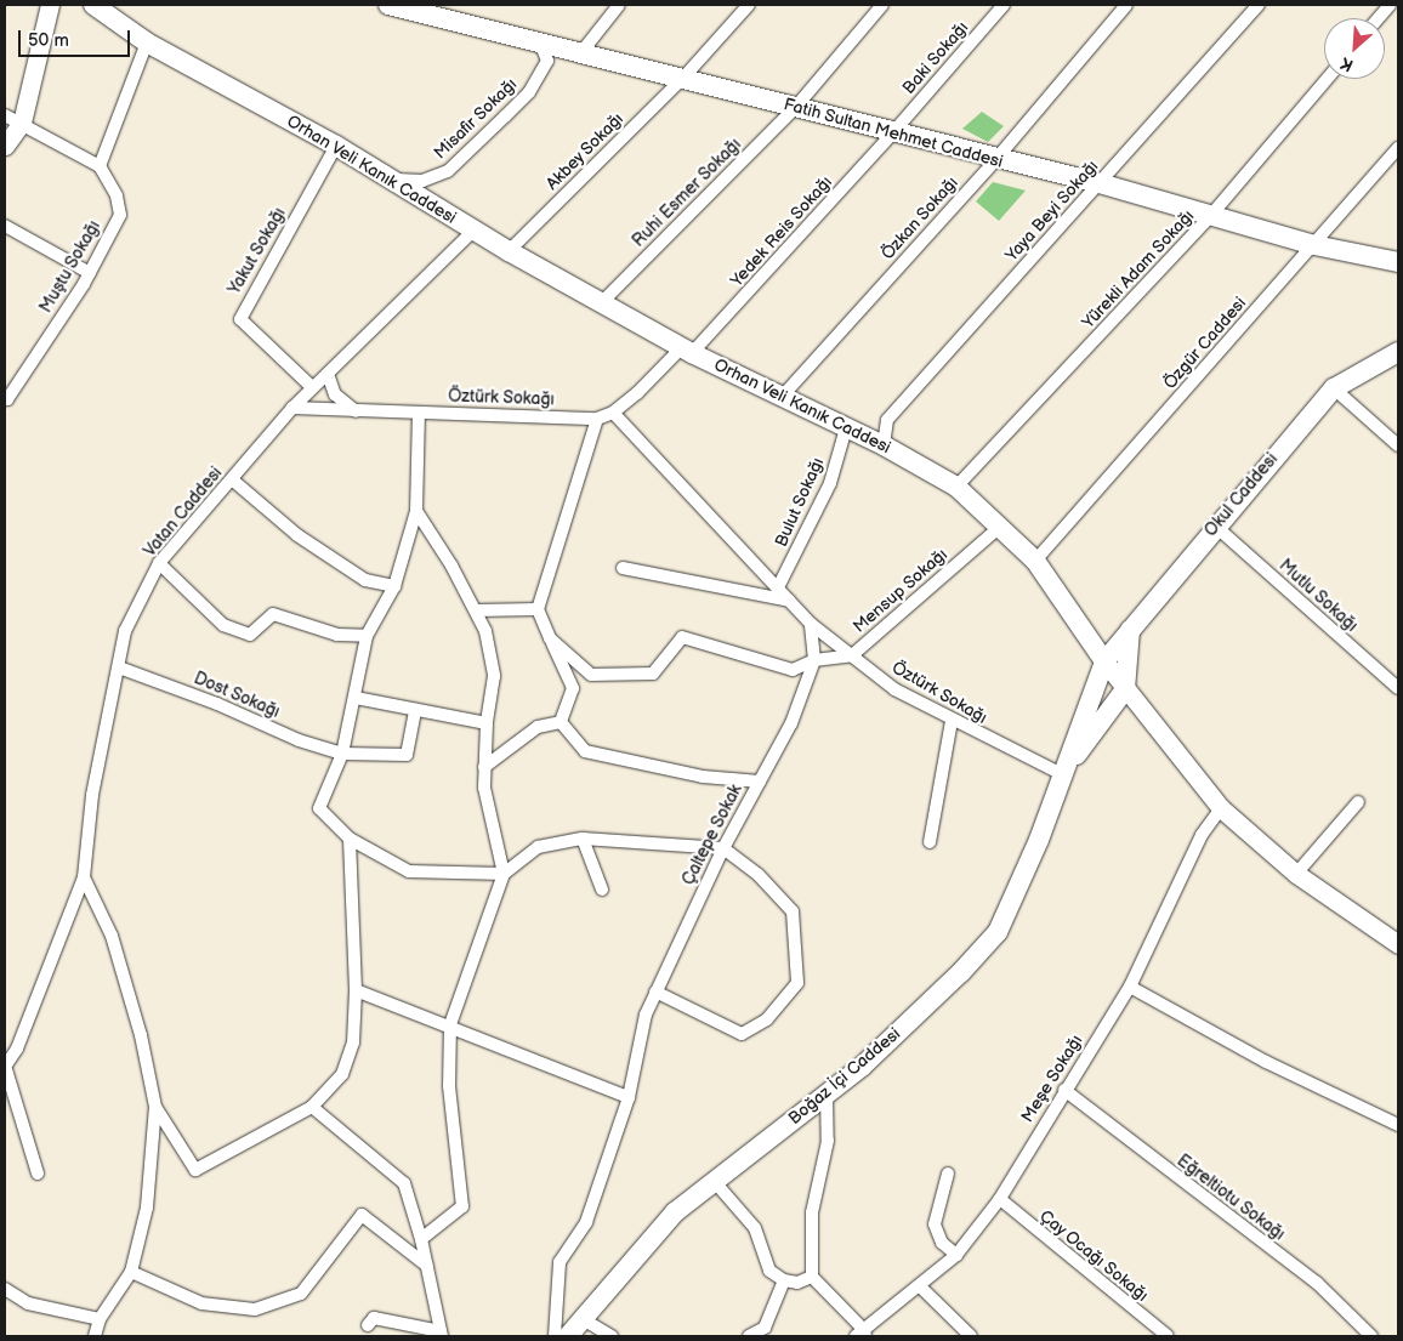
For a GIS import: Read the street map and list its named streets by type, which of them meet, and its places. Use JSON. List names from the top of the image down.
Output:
{
  "streets": {
    "main road": [
      "Fatih Sultan Mehmet Caddesi",
      "Orhan Veli Kanık Caddesi",
      "Okul Caddesi",
      "Boğaz İçi Caddesi"
    ],
    "street": [
      "Baki Sokağı",
      "Misafir Sokağı",
      "Akbey Sokağı",
      "Ruhi Esmer Sokağı",
      "Yaya Beyi Sokağı",
      "Özkan Sokağı",
      "Yedek Reis Sokağı",
      "Yakut Sokağı",
      "Muştu Sokağı",
      "Yürekli Adam Sokağı",
      "Özgür Caddesi",
      "Öztürk Sokağı",
      "Bulut Sokağı",
      "Vatan Caddesi",
      "Mensup Sokağı",
      "Mutlu Sokağı",
      "Dost Sokağı",
      "Çaltepe Sokak",
      "Meşe Sokağı",
      "Eğreltiotu Sokağı",
      "Çay Ocağı Sokağı"
    ]
  },
  "crossings": [
    ["Baki Sokağı", "Fatih Sultan Mehmet Caddesi"],
    ["Baki Sokağı", "Yedek Reis Sokağı"],
    ["Misafir Sokağı", "Fatih Sultan Mehmet Caddesi"],
    ["Misafir Sokağı", "Orhan Veli Kanık Caddesi"],
    ["Fatih Sultan Mehmet Caddesi", "Akbey Sokağı"],
    ["Fatih Sultan Mehmet Caddesi", "Ruhi Esmer Sokağı"],
    ["Fatih Sultan Mehmet Caddesi", "Yaya Beyi Sokağı"],
    ["Fatih Sultan Mehmet Caddesi", "Özkan Sokağı"],
    ["Fatih Sultan Mehmet Caddesi", "Yedek Reis Sokağı"],
    ["Fatih Sultan Mehmet Caddesi", "Yürekli Adam Sokağı"],
    ["Fatih Sultan Mehmet Caddesi", "Özgür Caddesi"],
    ["Akbey Sokağı", "Orhan Veli Kanık Caddesi"],
    ["Orhan Veli Kanık Caddesi", "Ruhi Esmer Sokağı"],
    ["Orhan Veli Kanık Caddesi", "Yaya Beyi Sokağı"],
    ["Orhan Veli Kanık Caddesi", "Özkan Sokağı"],
    ["Orhan Veli Kanık Caddesi", "Yedek Reis Sokağı"],
    ["Orhan Veli Kanık Caddesi", "Yakut Sokağı"],
    ["Orhan Veli Kanık Caddesi", "Yürekli Adam Sokağı"],
    ["Orhan Veli Kanık Caddesi", "Özgür Caddesi"],
    ["Orhan Veli Kanık Caddesi", "Öztürk Sokağı"],
    ["Orhan Veli Kanık Caddesi", "Okul Caddesi"],
    ["Orhan Veli Kanık Caddesi", "Bulut Sokağı"],
    ["Orhan Veli Kanık Caddesi", "Vatan Caddesi"],
    ["Orhan Veli Kanık Caddesi", "Mensup Sokağı"],
    ["Orhan Veli Kanık Caddesi", "Meşe Sokağı"],
    ["Yedek Reis Sokağı", "Öztürk Sokağı"],
    ["Yakut Sokağı", "Vatan Caddesi"],
    ["Öztürk Sokağı", "Okul Caddesi"],
    ["Öztürk Sokağı", "Vatan Caddesi"],
    ["Öztürk Sokağı", "Mensup Sokağı"],
    ["Öztürk Sokağı", "Çaltepe Sokak"],
    ["Öztürk Sokağı", "Boğaz İçi Caddesi"],
    ["Okul Caddesi", "Mutlu Sokağı"],
    ["Okul Caddesi", "Boğaz İçi Caddesi"],
    ["Vatan Caddesi", "Dost Sokağı"],
    ["Mensup Sokağı", "Çaltepe Sokak"],
    ["Meşe Sokağı", "Eğreltiotu Sokağı"],
    ["Meşe Sokağı", "Çay Ocağı Sokağı"]
  ],
  "scale_bar": "50 m",
  "north": "bottom left"
}
